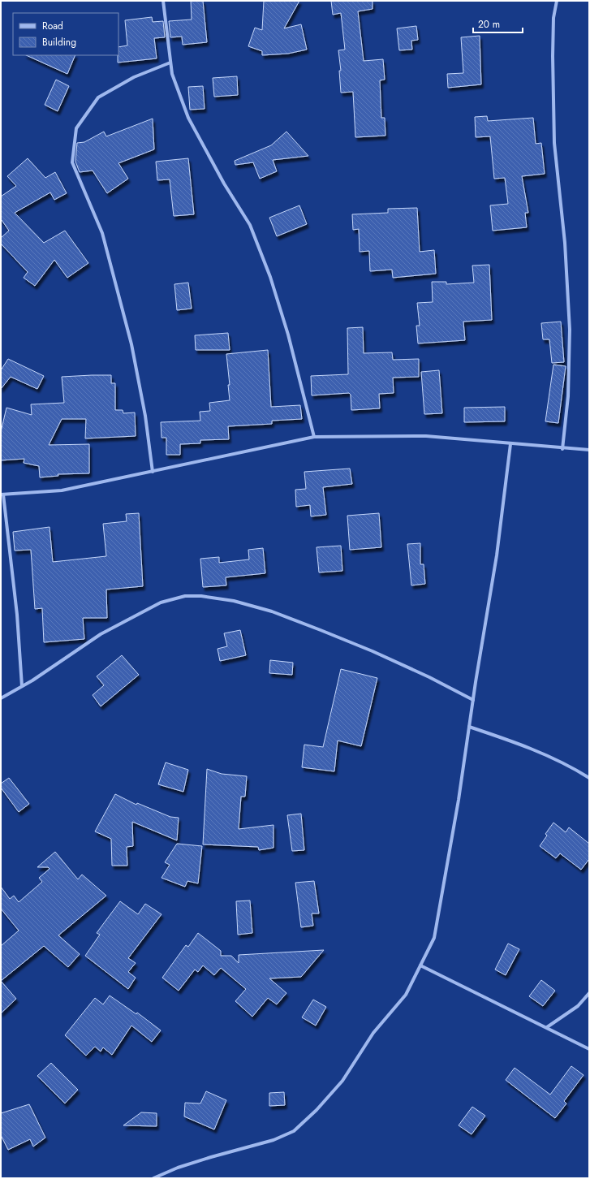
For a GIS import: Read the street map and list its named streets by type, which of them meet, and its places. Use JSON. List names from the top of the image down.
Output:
{
  "legend": ["Road", "Building"],
  "scale_bar": "20 m"
}
